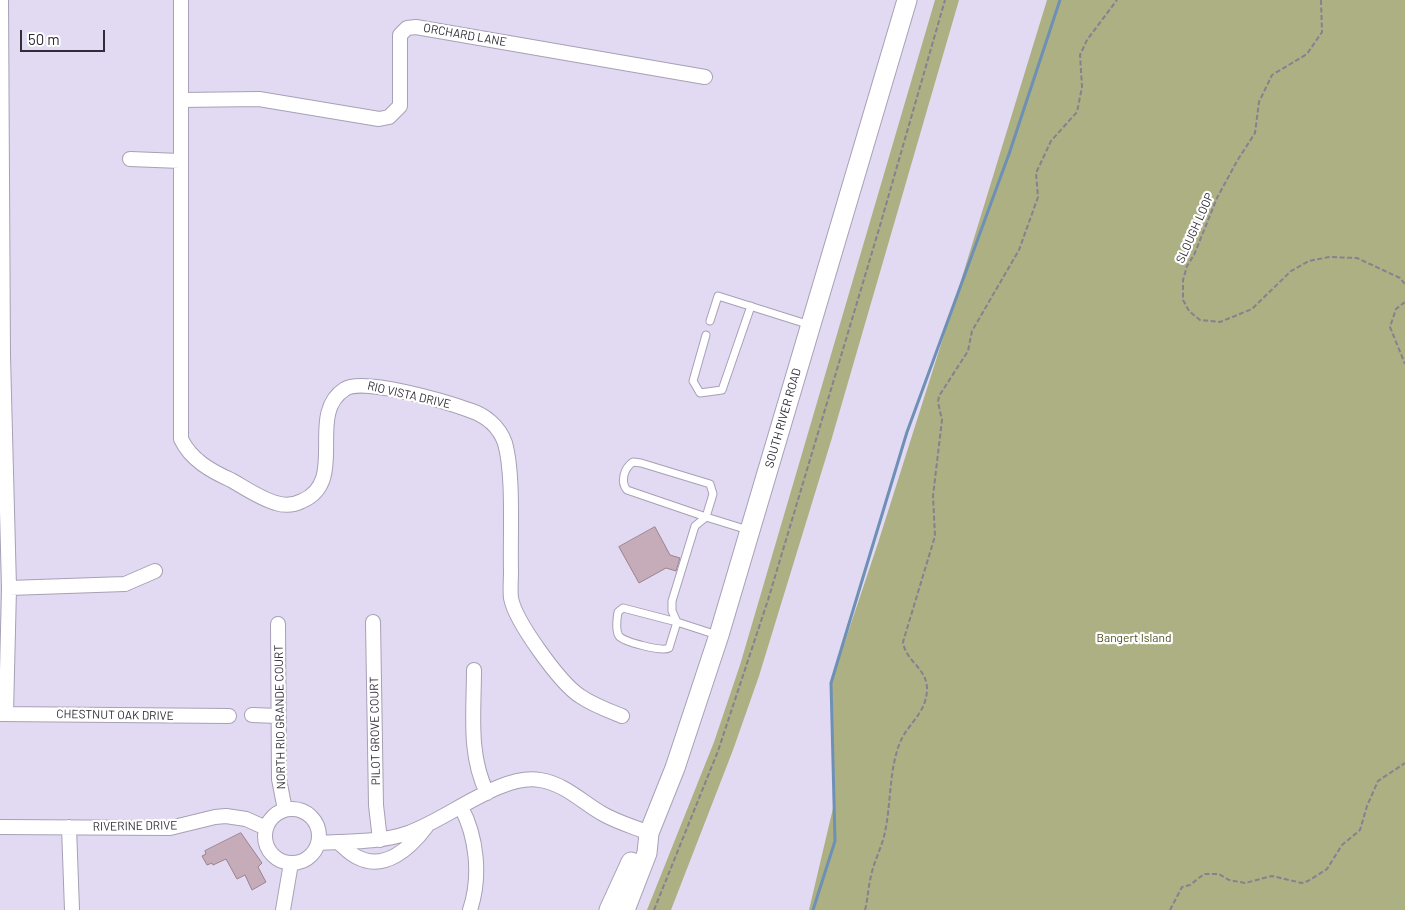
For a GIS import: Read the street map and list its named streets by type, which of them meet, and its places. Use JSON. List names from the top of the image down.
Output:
{
  "streets": {
    "main road": ["SOUTH RIVER ROAD"],
    "street": [
      "ORCHARD LANE",
      "RIO VISTA DRIVE",
      "CHESTNUT OAK DRIVE",
      "NORTH RIO GRANDE COURT",
      "PILOT GROVE COURT",
      "RIVERINE DRIVE"
    ],
    "path": ["SLOUGH LOOP"]
  },
  "crossings": [
    ["ORCHARD LANE", "RIO VISTA DRIVE"],
    ["NORTH RIO GRANDE COURT", "RIVERINE DRIVE"]
  ],
  "parks": ["Bangert Island"],
  "scale_bar": "50 m"
}
